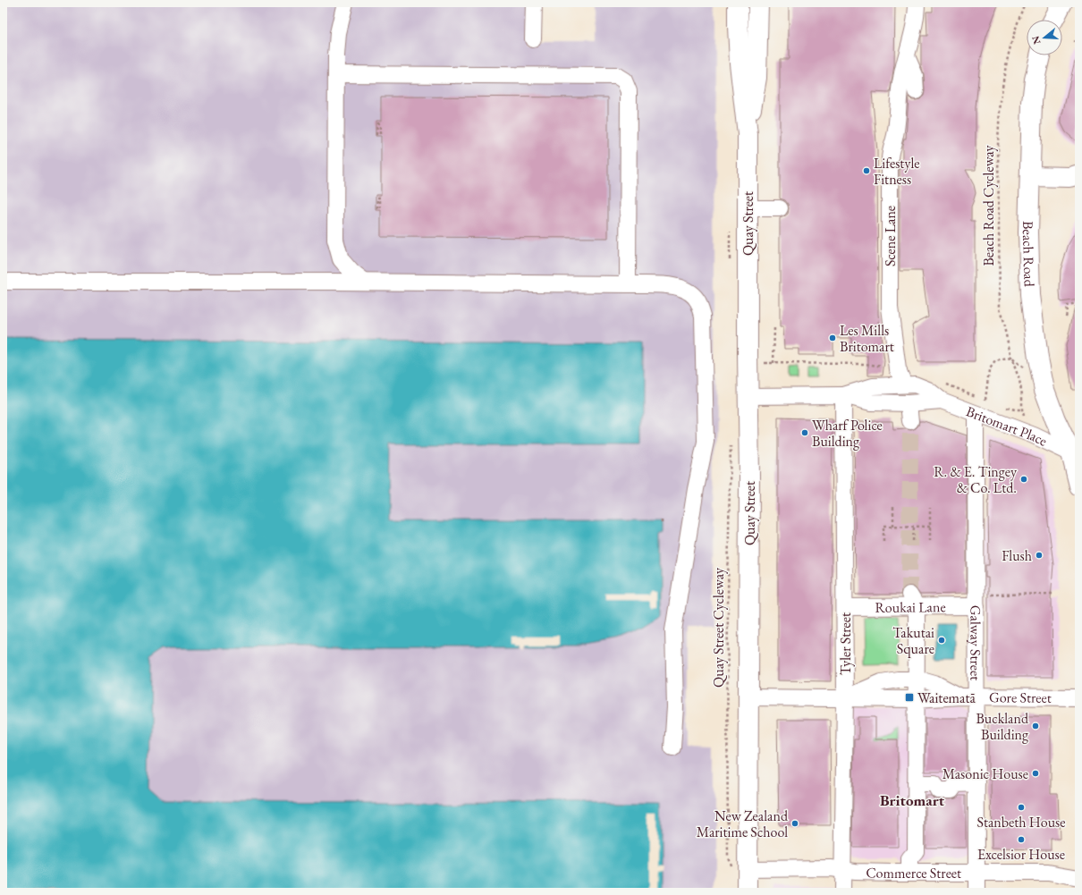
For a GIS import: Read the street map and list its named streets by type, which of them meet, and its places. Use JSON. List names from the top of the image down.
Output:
{
  "streets": {
    "main road": ["Quay Street", "Beach Road"],
    "street": [
      "Scene Lane",
      "Britomart Place",
      "Roukai Lane",
      "Galway Street",
      "Tyler Street",
      "Gore Street",
      "Commerce Street"
    ],
    "path": ["Beach Road Cycleway", "Quay Street Cycleway"]
  },
  "crossings": [
    ["Quay Street", "Britomart Place"],
    ["Quay Street", "Quay Street Cycleway"],
    ["Quay Street", "Gore Street"],
    ["Quay Street", "Commerce Street"],
    ["Scene Lane", "Britomart Place"],
    ["Beach Road", "Britomart Place"],
    ["Britomart Place", "Galway Street"],
    ["Britomart Place", "Tyler Street"],
    ["Roukai Lane", "Galway Street"],
    ["Roukai Lane", "Tyler Street"],
    ["Quay Street Cycleway", "Commerce Street"],
    ["Galway Street", "Gore Street"],
    ["Galway Street", "Commerce Street"],
    ["Tyler Street", "Gore Street"],
    ["Tyler Street", "Commerce Street"]
  ],
  "districts": ["Britomart"],
  "places": {
    "other": [
      "Lifestyle Fitness",
      "Les Mills Britomart",
      "Wharf Police Building",
      "R. & E. Tingey & Co. Ltd.",
      "Flush",
      "Takutai Square",
      "Buckland Building",
      "Masonic House",
      "Stanbeth House",
      "New Zealand Maritime School",
      "Excelsior House"
    ],
    "transit": ["Waitematā"]
  },
  "north": "left"
}
